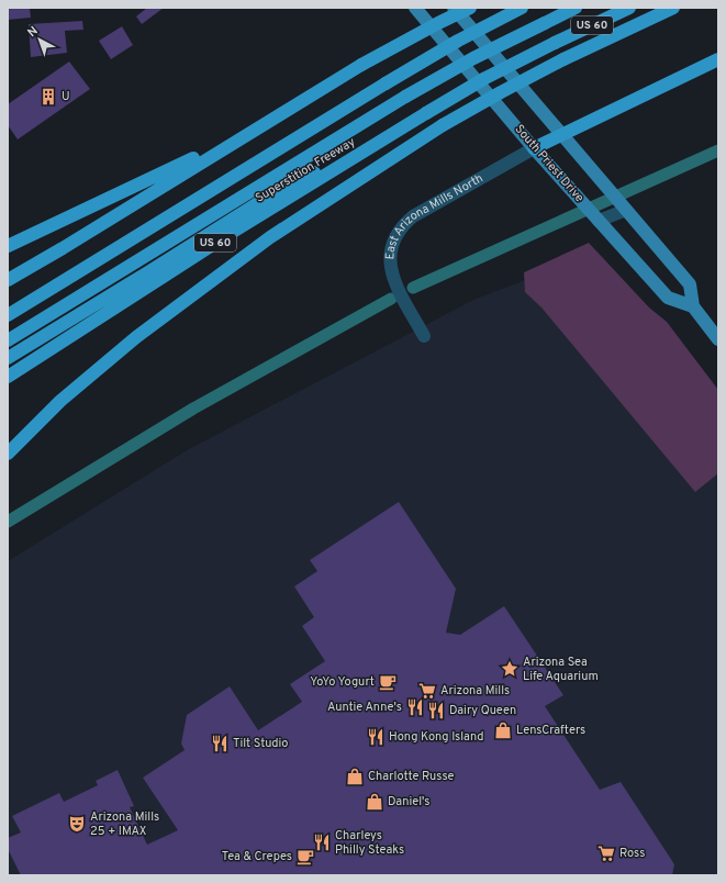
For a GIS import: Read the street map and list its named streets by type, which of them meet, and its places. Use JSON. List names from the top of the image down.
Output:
{
  "streets": {
    "highway": ["US 60", "Superstition Freeway"],
    "main road": ["South Priest Drive"],
    "street": ["East Arizona Mills North"]
  },
  "crossings": [
    ["South Priest Drive", "East Arizona Mills North"]
  ],
  "places": {
    "building": ["U"],
    "place": ["Arizona Sea Life Aquarium"],
    "cafe": ["YoYo Yogurt", "Tea & Crepes"],
    "supermarket": ["Arizona Mills", "Ross"],
    "restaurant": [
      "Auntie Anne's",
      "Dairy Queen",
      "Hong Kong Island",
      "Tilt Studio",
      "Charleys Philly Steaks"
    ],
    "shop": ["LensCrafters", "Charlotte Russe", "Daniel's"],
    "theatre": ["Arizona Mills 25 + IMAX"]
  },
  "north": "top left"
}
